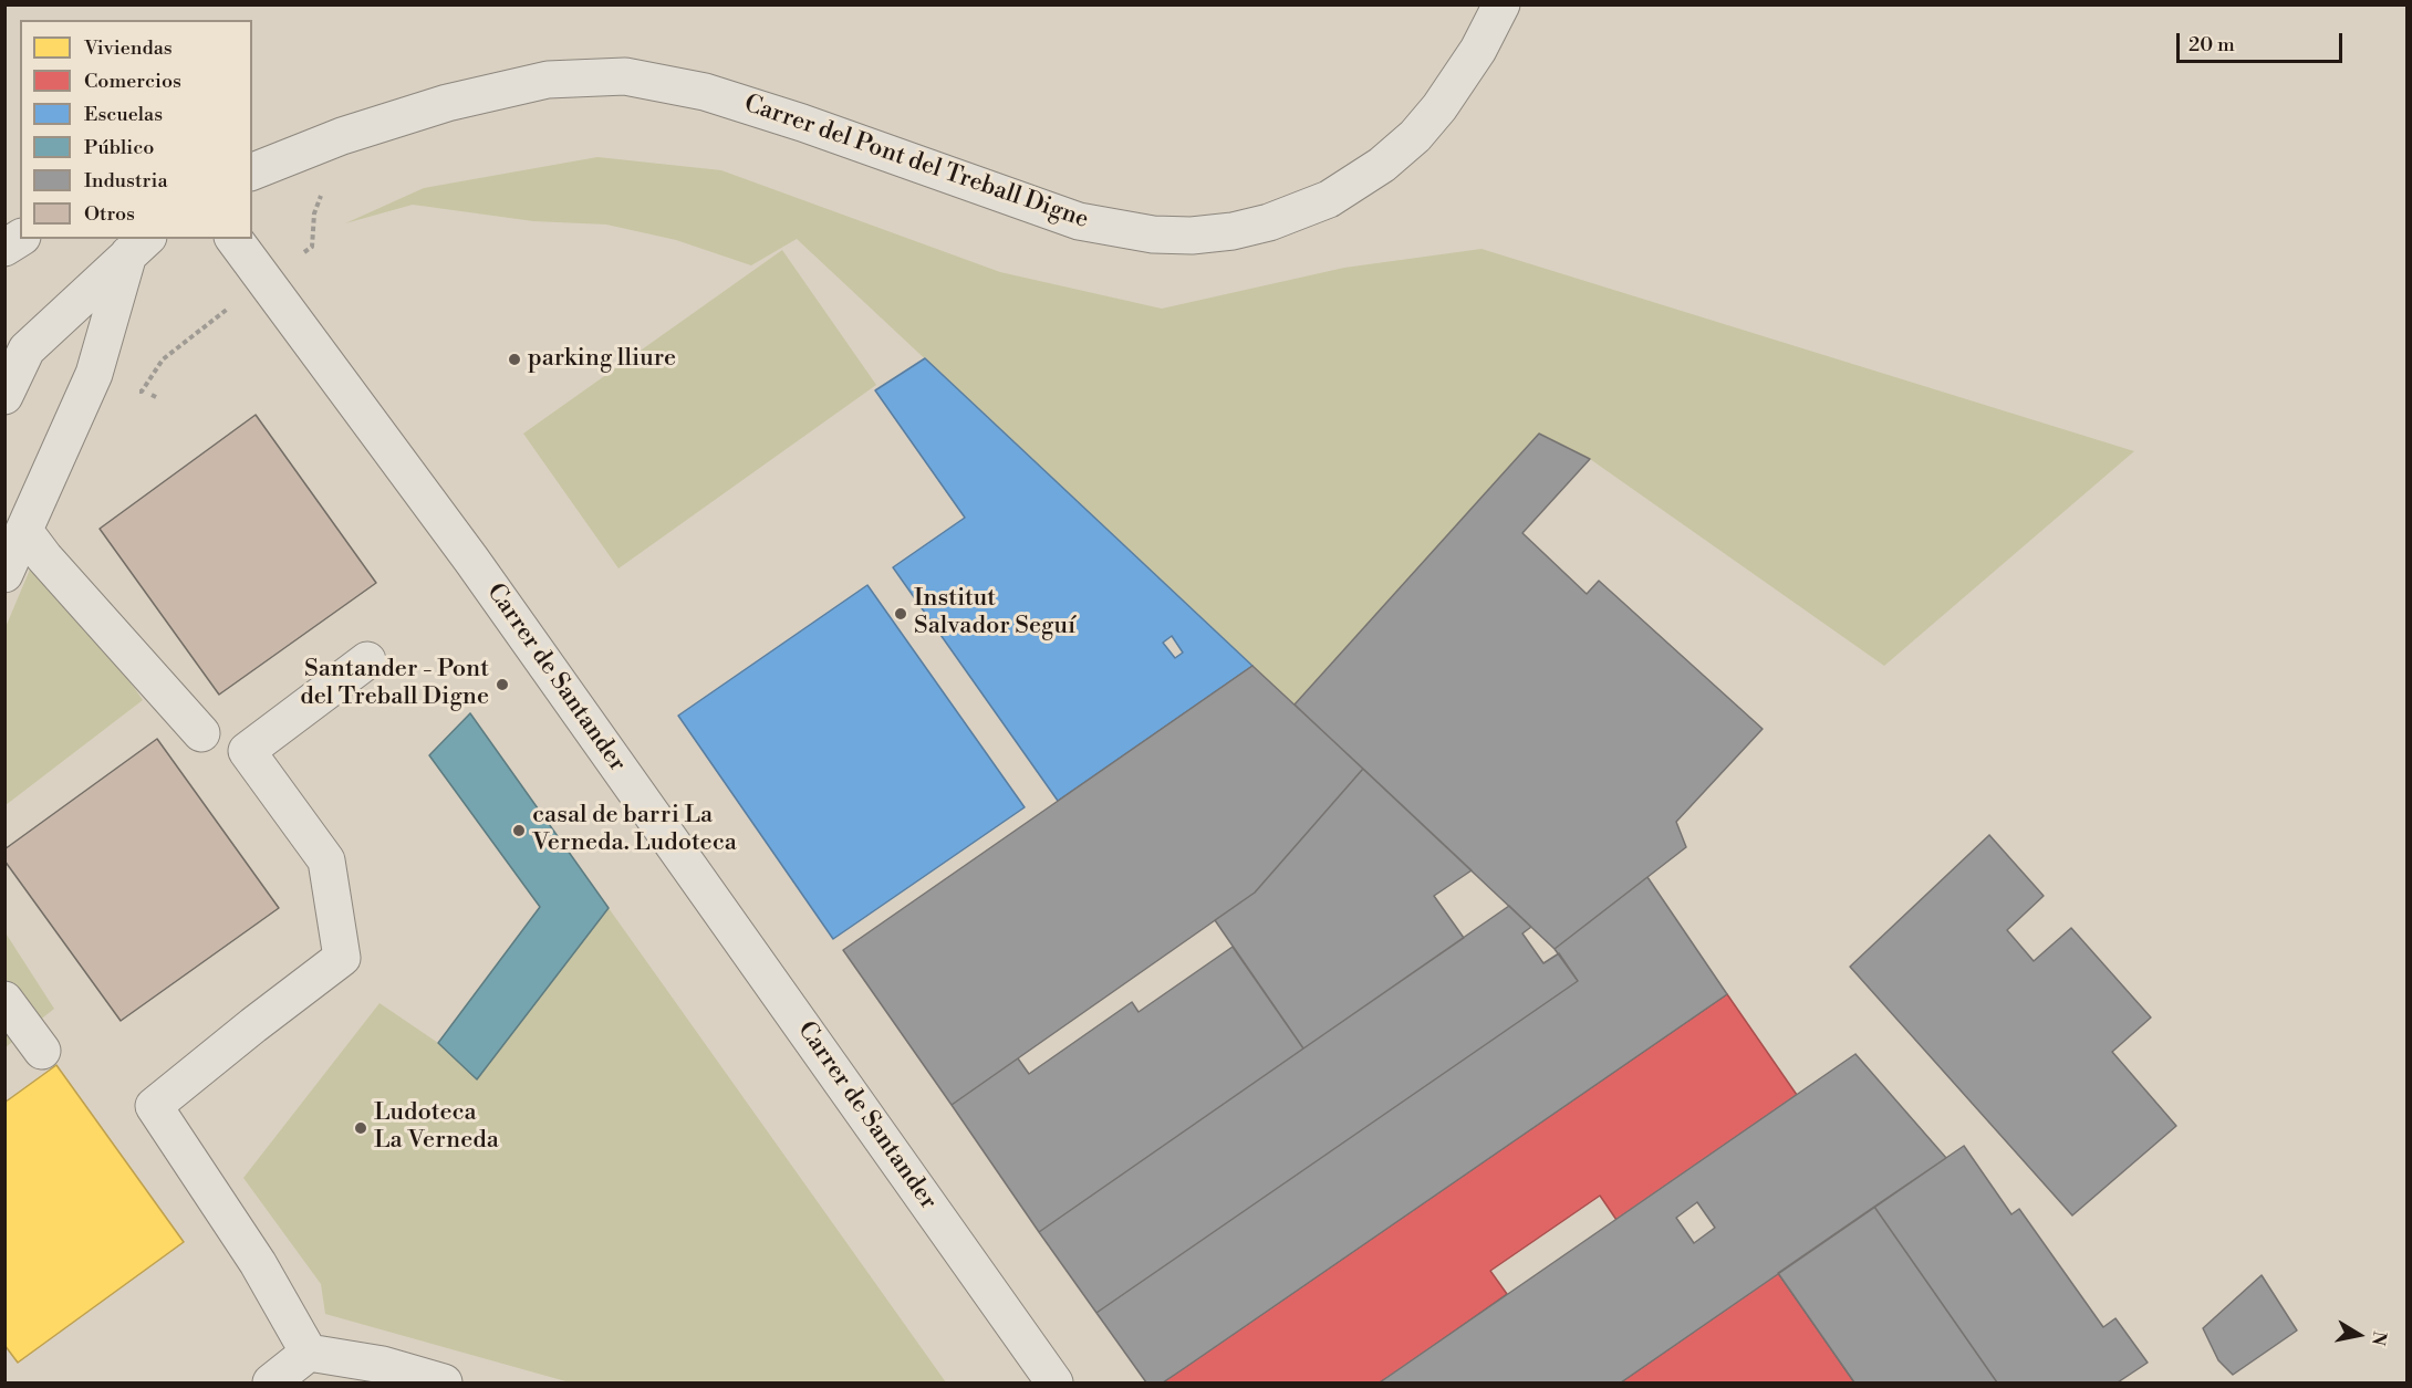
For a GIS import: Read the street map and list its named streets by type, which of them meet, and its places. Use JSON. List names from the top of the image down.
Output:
{
  "streets": {
    "street": ["Carrer del Pont del Treball Digne", "Carrer de Santander"]
  },
  "places": [
    "parking lliure",
    "Institut Salvador Seguí",
    "Santander - Pont del Treball Digne",
    "casal de barri La Verneda. Ludoteca",
    "Ludoteca La Verneda"
  ],
  "legend": [
    "Viviendas",
    "Comercios",
    "Escuelas",
    "Público",
    "Industria",
    "Otros"
  ],
  "scale_bar": "20 m",
  "north": "right"
}
